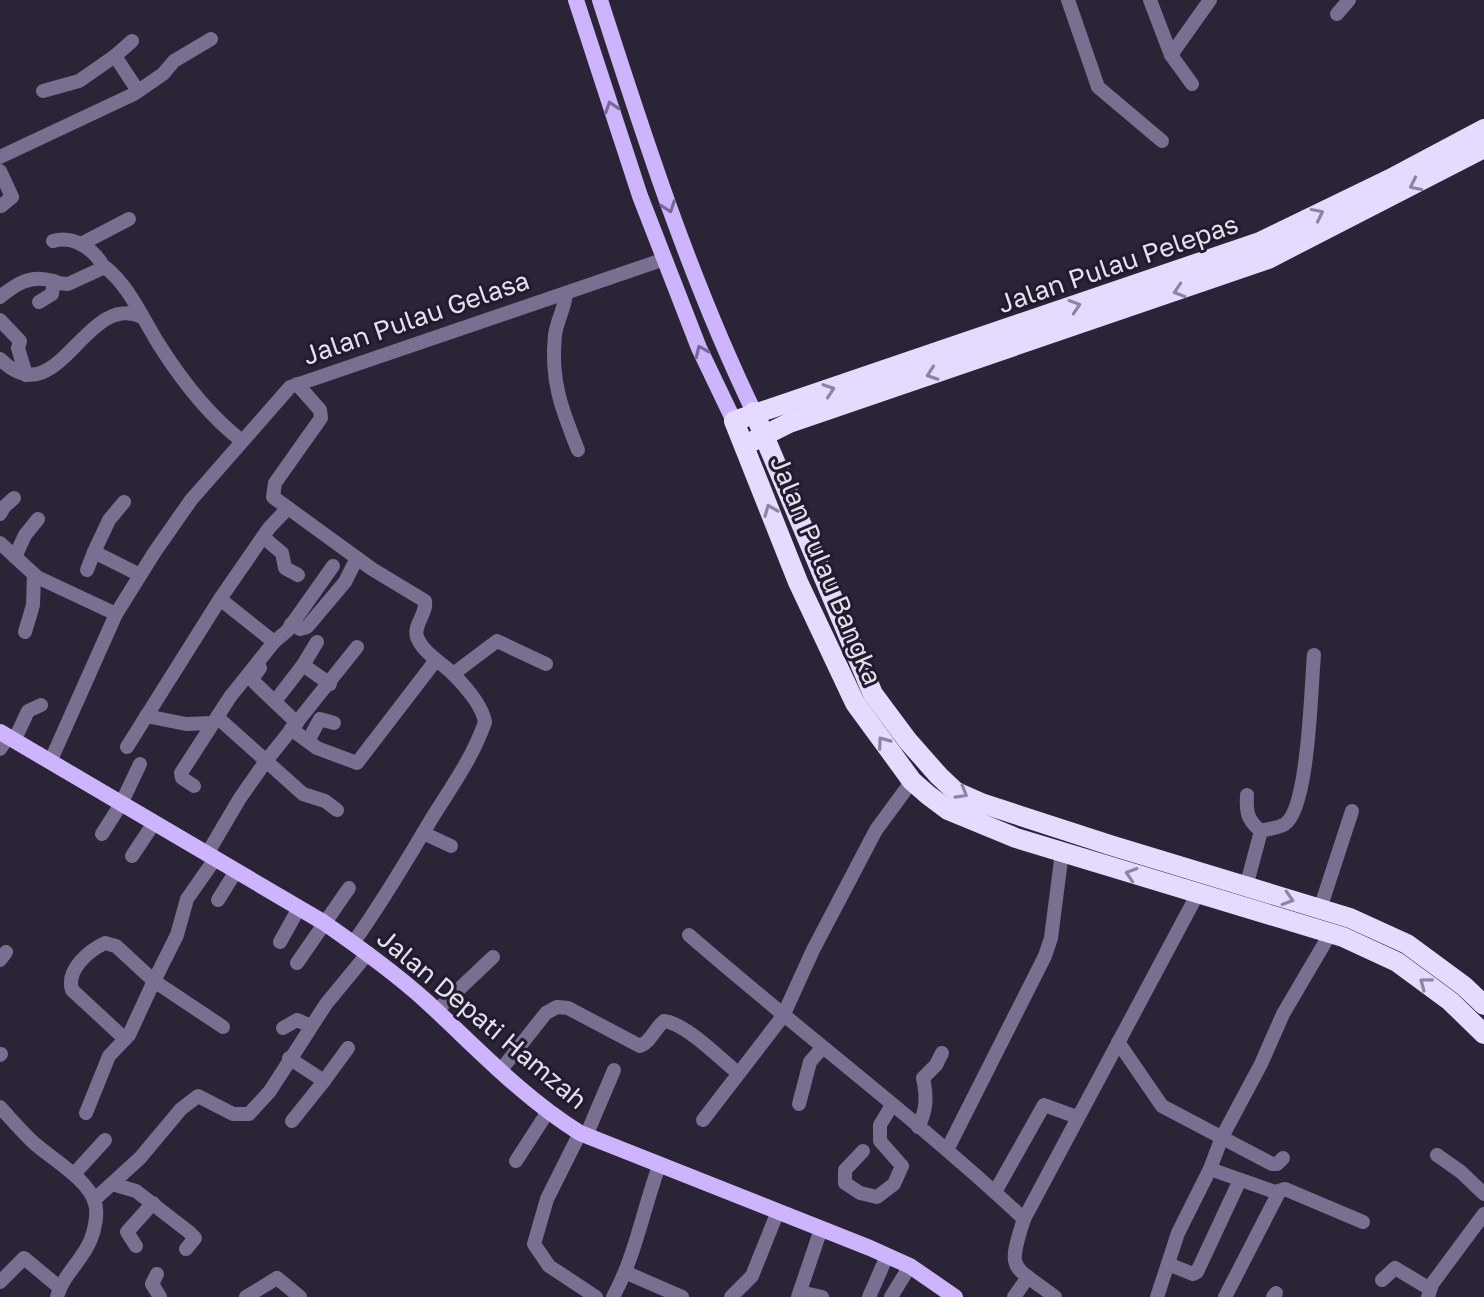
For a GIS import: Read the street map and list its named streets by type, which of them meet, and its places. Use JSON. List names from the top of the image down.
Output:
{
  "streets": {
    "highway": ["Jalan Pulau Pelepas", "Jalan Pulau Bangka"],
    "main road": ["Jalan Depati Hamzah"],
    "street": ["Jalan Pulau Gelasa"]
  },
  "crossings": [
    ["Jalan Pulau Pelepas", "Jalan Pulau Bangka"],
    ["Jalan Pulau Gelasa", "Jalan Pulau Bangka"],
    ["Jalan Pulau Gelasa", "Jalan Depati Hamzah"]
  ]
}
